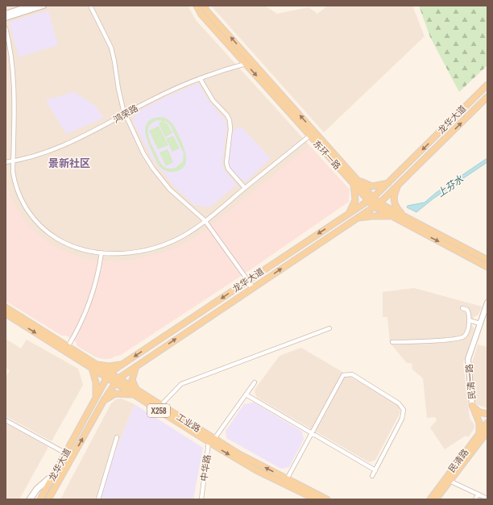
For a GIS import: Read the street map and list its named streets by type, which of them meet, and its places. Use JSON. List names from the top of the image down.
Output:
{
  "streets": {
    "main road": [
      "龙华大道",
      "东环一路",
      "X258",
      "工业路",
      "民清路"
    ],
    "street": ["鸿荣路", "民清一路", "中华路"]
  },
  "crossings": [
    ["鸿荣路", "东环一路"],
    ["龙华大道", "东环一路"],
    ["龙华大道", "工业路"],
    ["工业路", "中华路"]
  ],
  "districts": ["景新社区"],
  "water": ["上芬水"]
}
